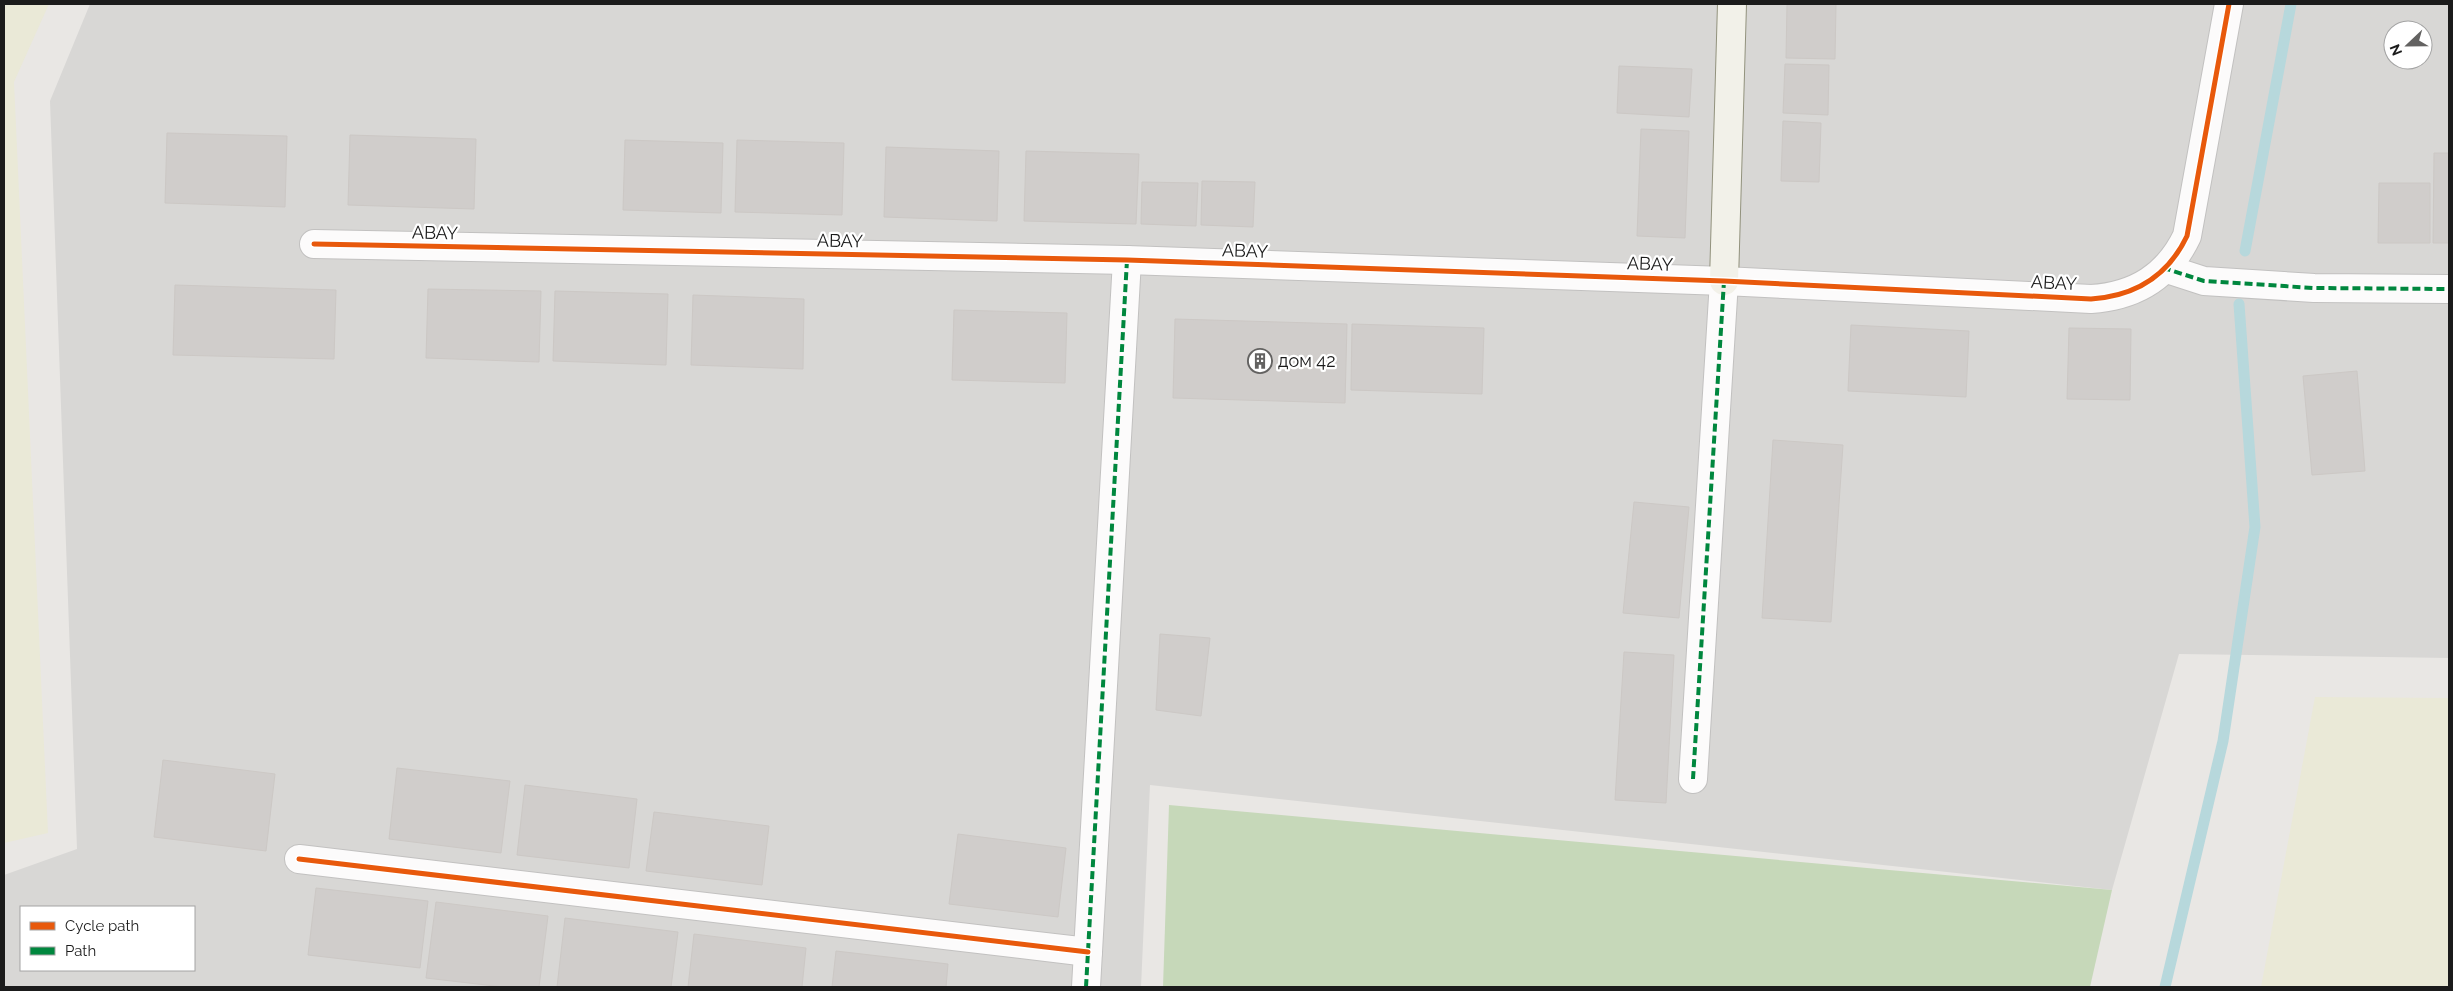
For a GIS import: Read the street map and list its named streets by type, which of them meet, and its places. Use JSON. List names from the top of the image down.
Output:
{
  "streets": {
    "street": ["ABAY"]
  },
  "places": {
    "building": ["дом 42"]
  },
  "legend": ["Cycle path", "Path"],
  "north": "left"
}
